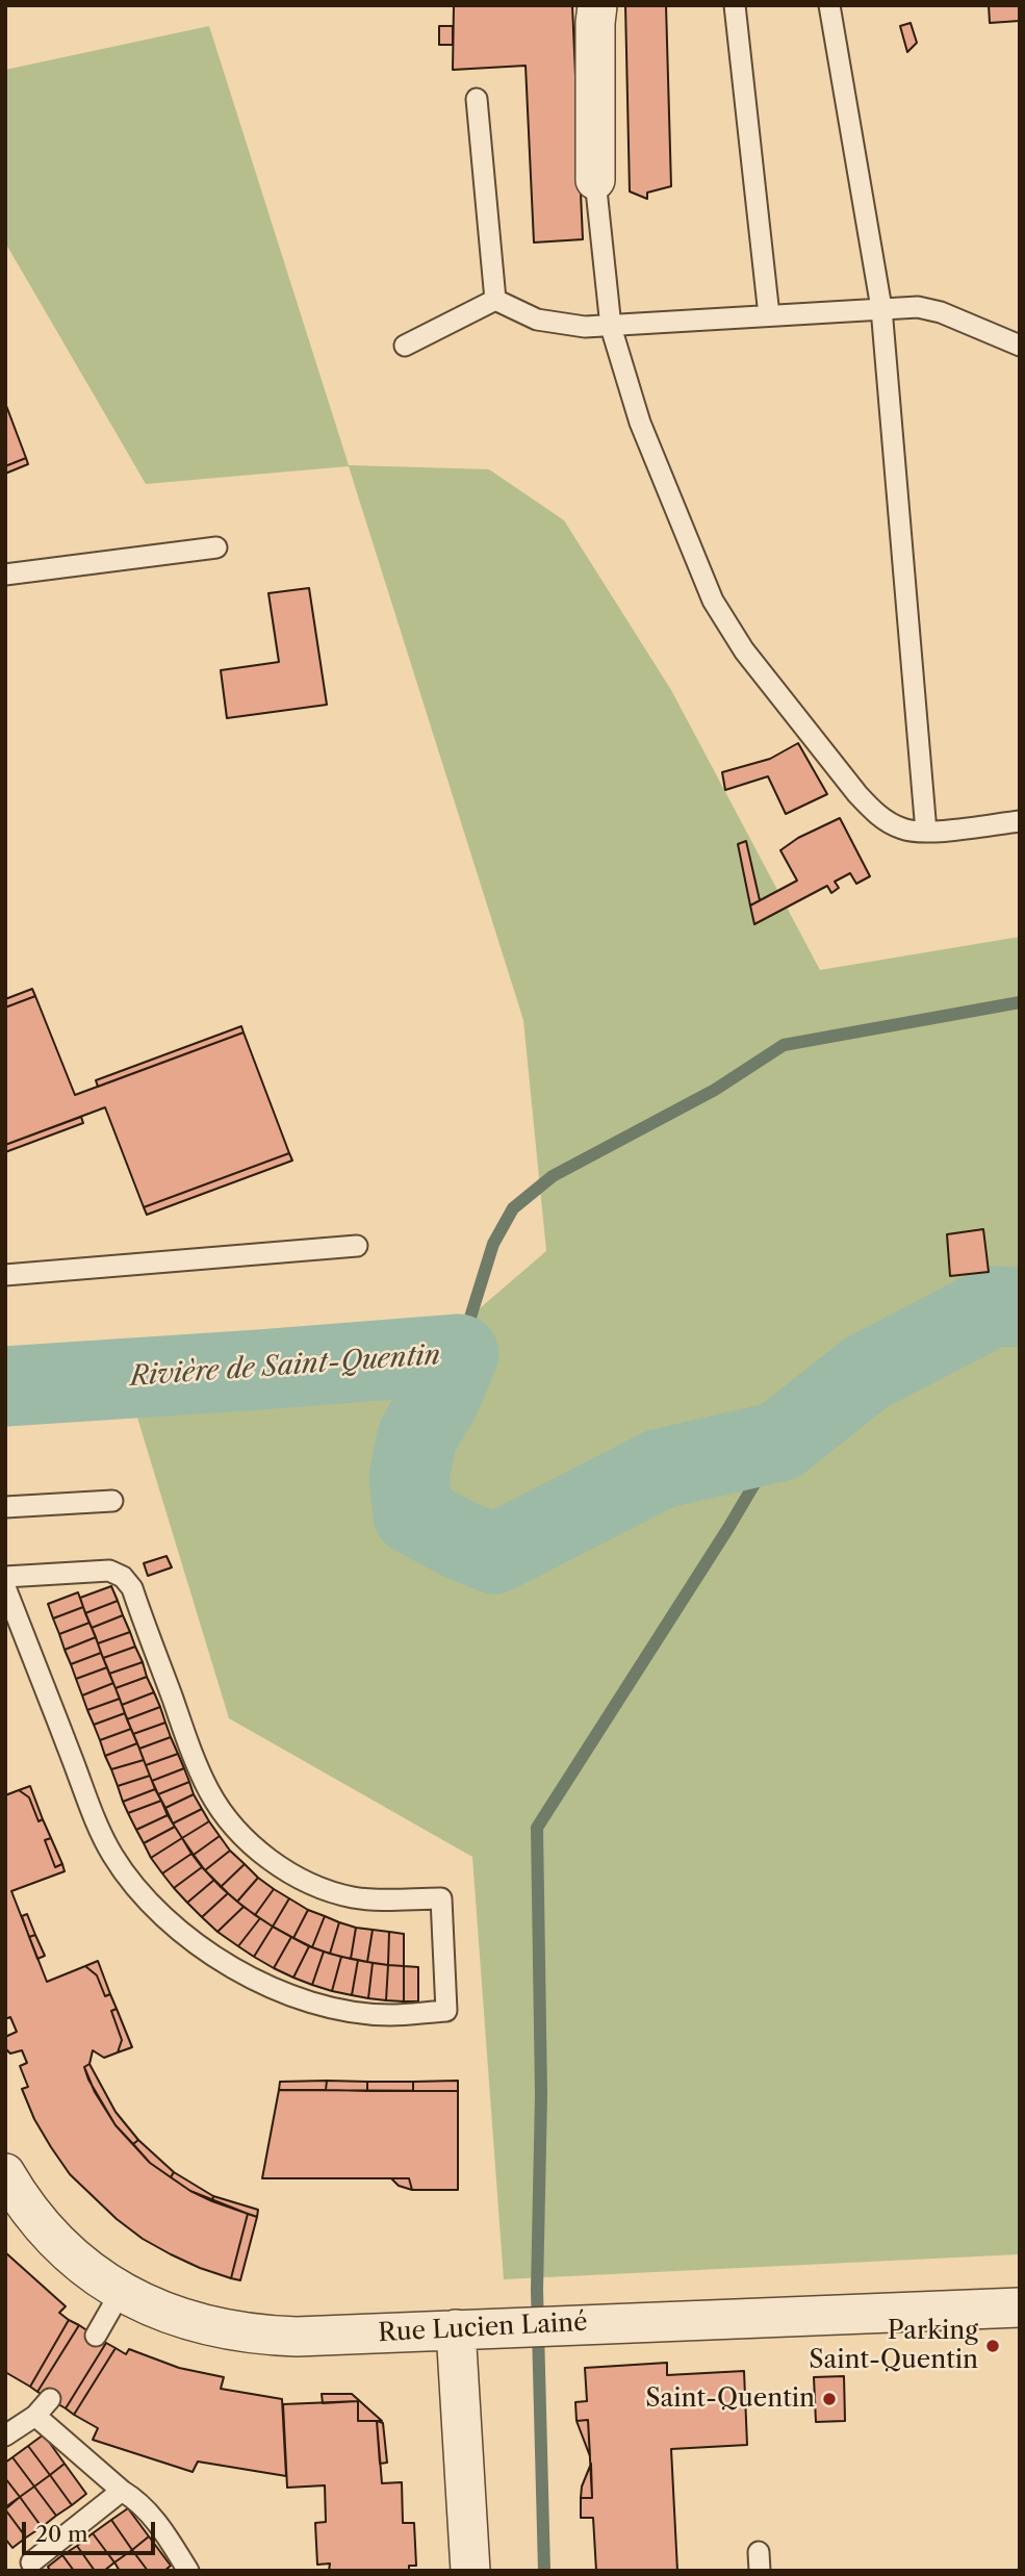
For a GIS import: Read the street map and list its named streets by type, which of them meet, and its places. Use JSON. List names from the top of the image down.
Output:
{
  "streets": {
    "street": ["Rue Lucien Lainé"]
  },
  "water": ["Rivière de Saint-Quentin"],
  "places": ["Parking Saint-Quentin", "Saint-Quentin"],
  "scale_bar": "20 m"
}
